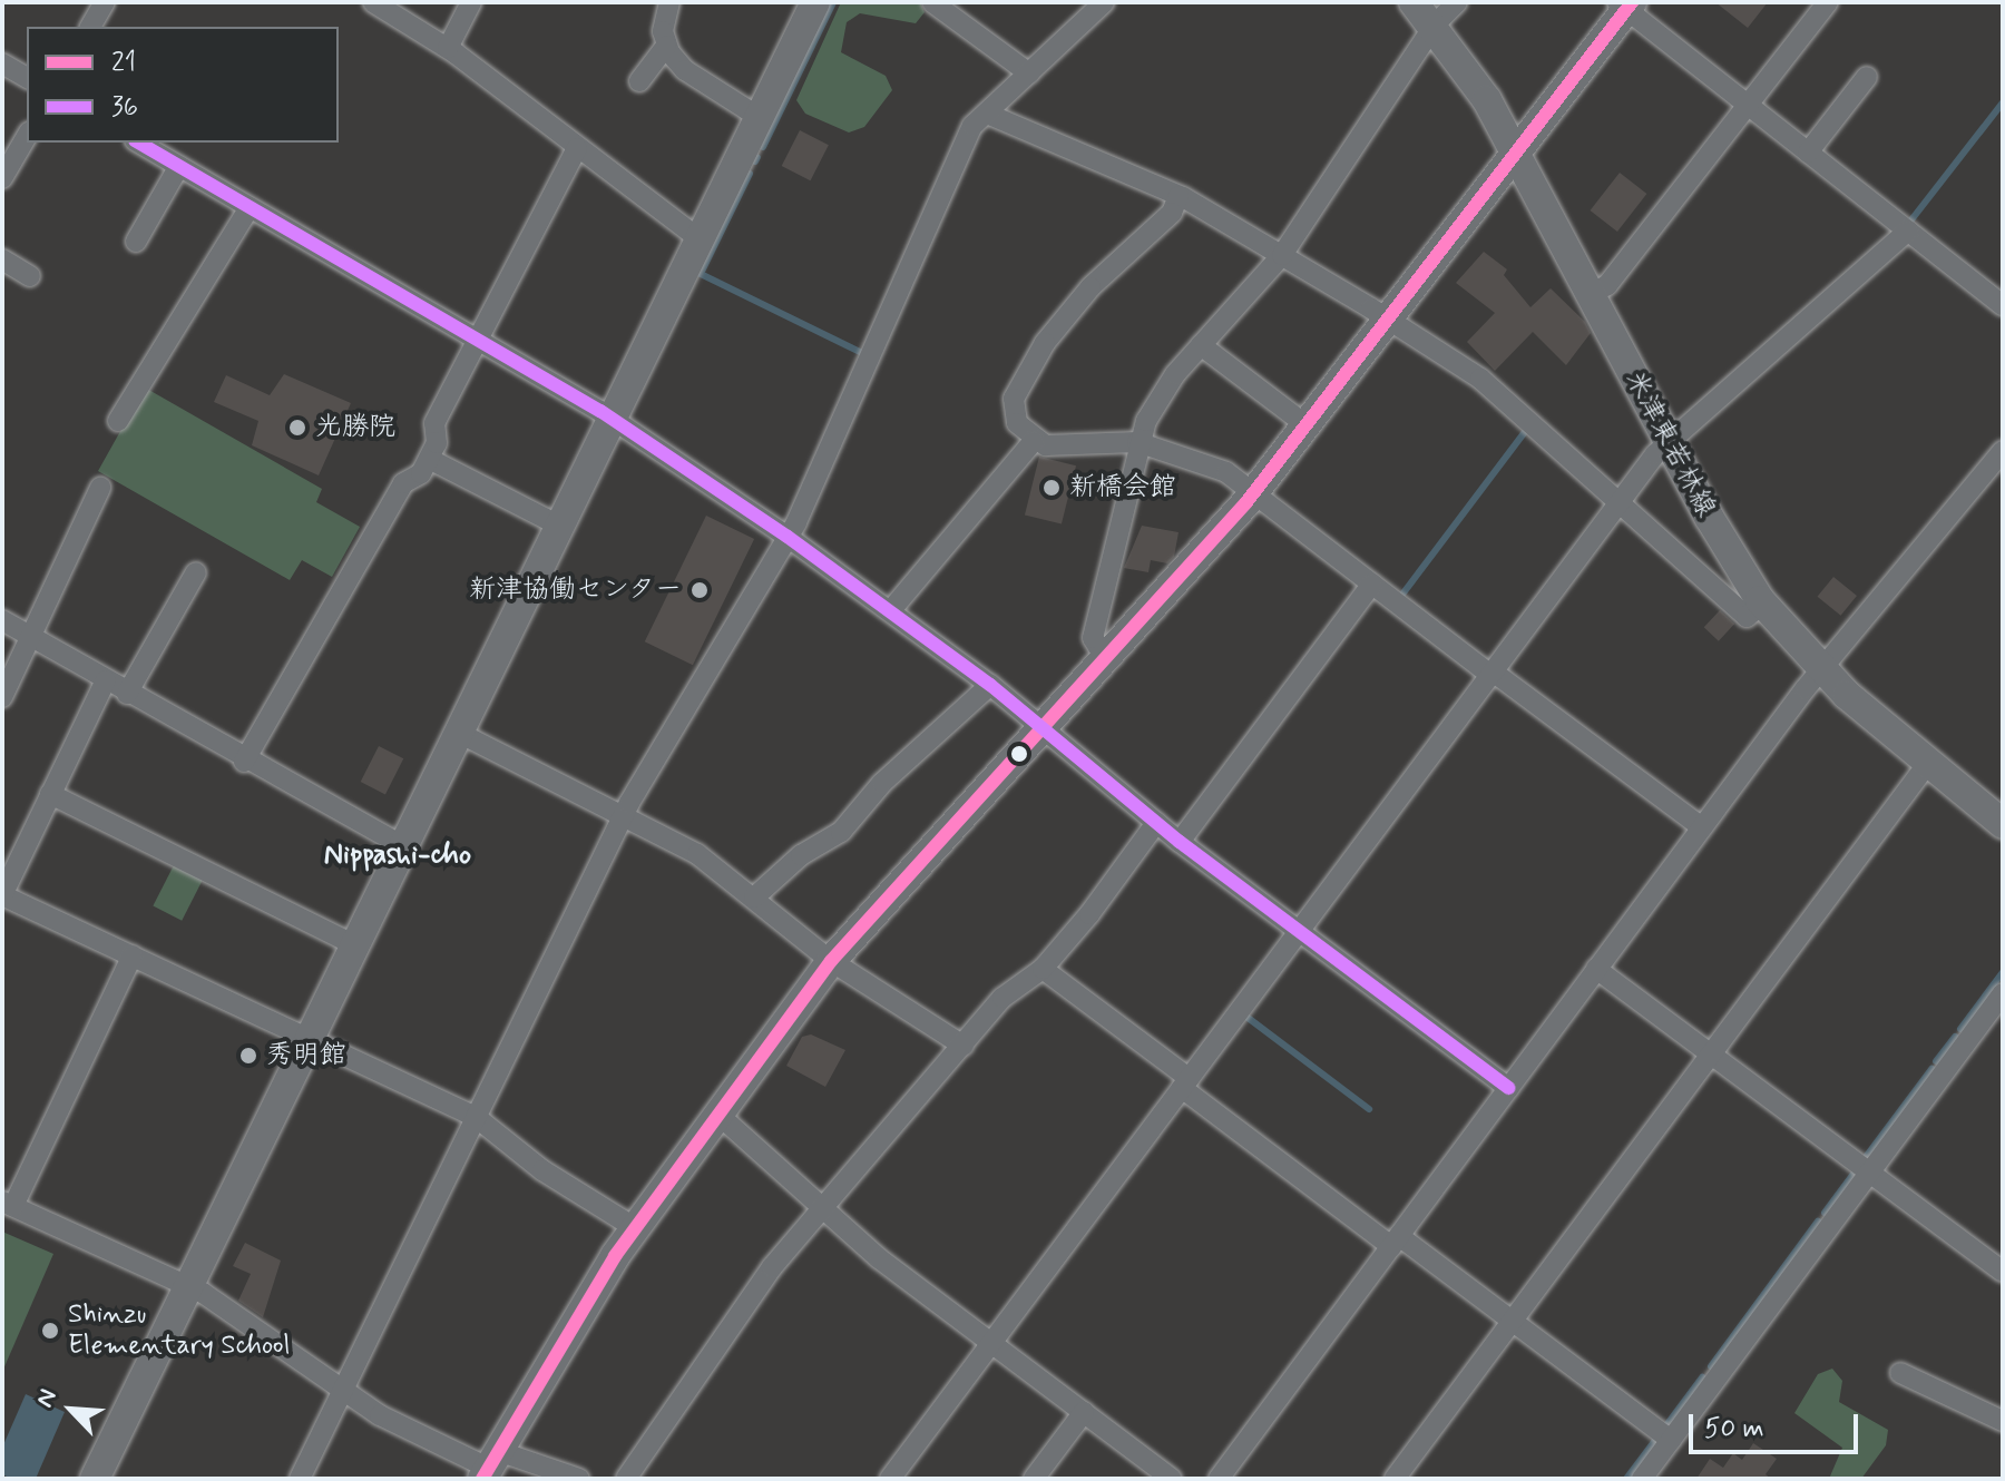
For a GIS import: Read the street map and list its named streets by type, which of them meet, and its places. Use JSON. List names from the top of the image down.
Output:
{
  "streets": {
    "main road": ["米津東若林線"]
  },
  "districts": ["Nippashi-cho"],
  "places": [
    "光勝院",
    "新橋会館",
    "新津協働センター",
    "秀明館",
    "Shinzu Elementary School"
  ],
  "lines": ["transit line 21", "transit line 36"],
  "legend": ["21", "36"],
  "scale_bar": "50 m",
  "north": "top left"
}
